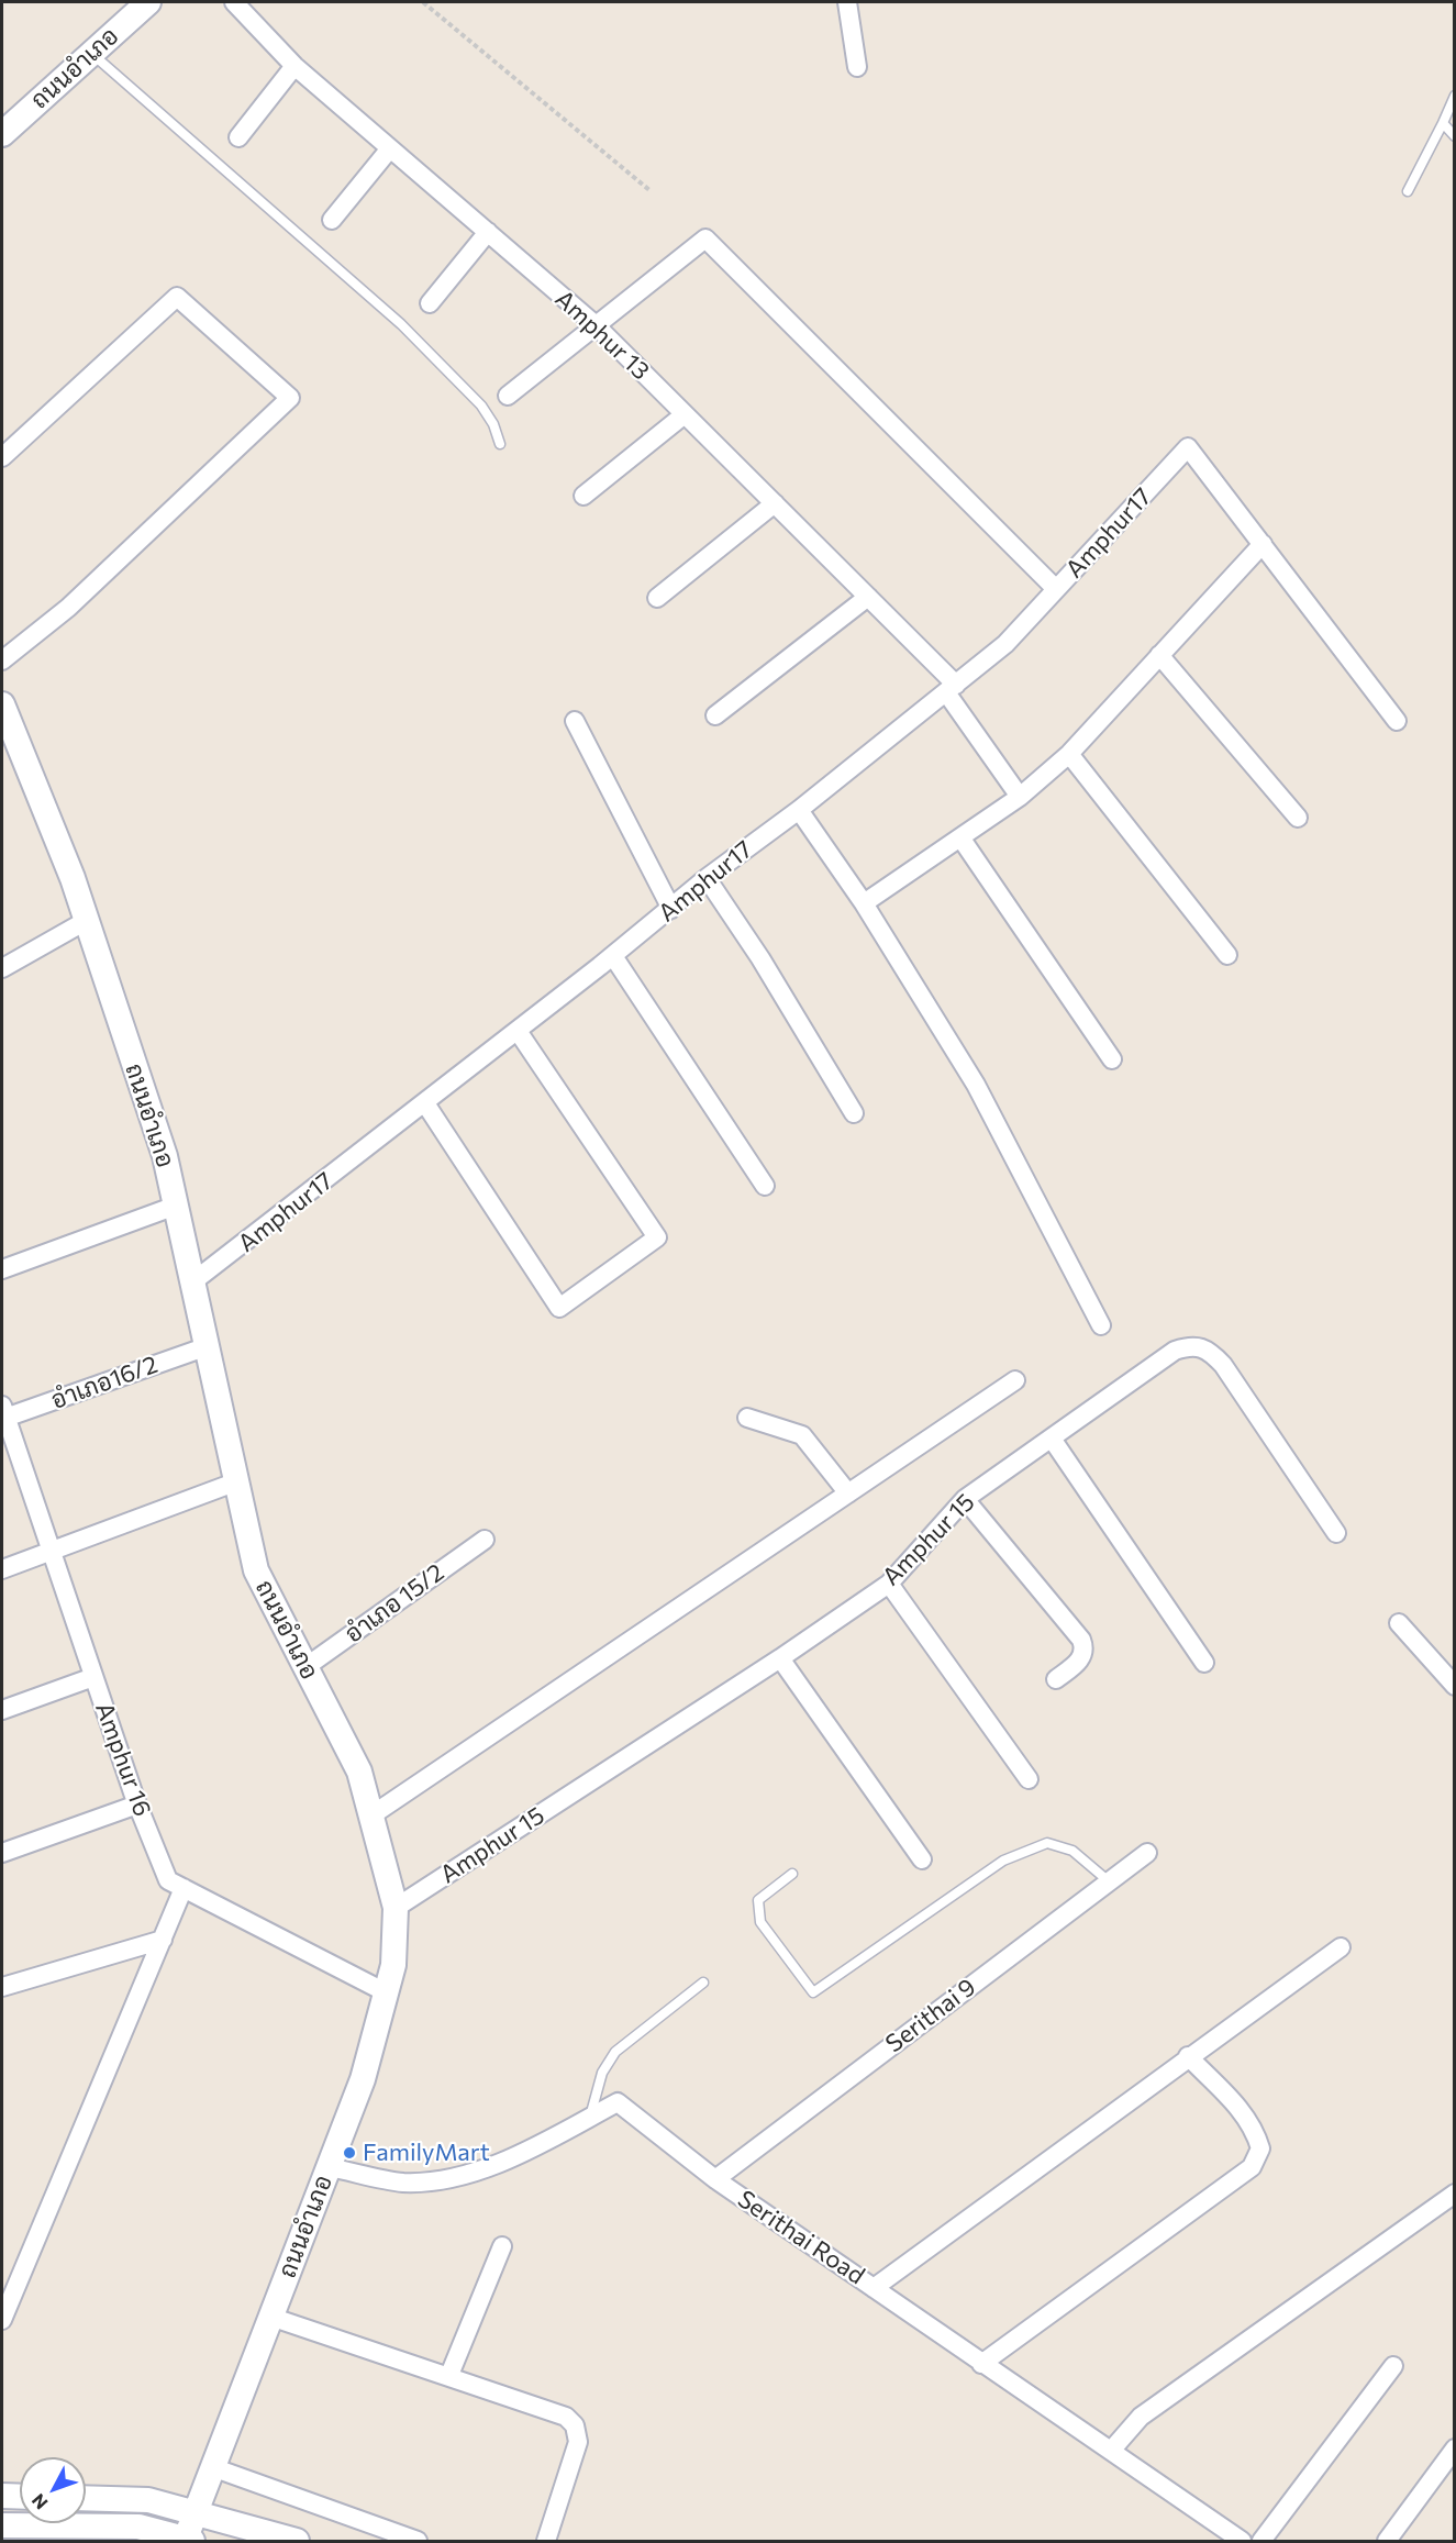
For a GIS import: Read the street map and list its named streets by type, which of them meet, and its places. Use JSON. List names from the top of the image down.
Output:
{
  "streets": {
    "street": [
      "ถนนอำเภอ",
      "Amphur 13",
      "Amphur17",
      "อำเภอ16/2",
      "Amphur 15",
      "อำเภอ 15/2",
      "Amphur 16",
      "Serithai 9",
      "Serithai Road"
    ]
  },
  "crossings": [
    ["ถนนอำเภอ", "Amphur17"],
    ["ถนนอำเภอ", "อำเภอ16/2"],
    ["ถนนอำเภอ", "Amphur 15"],
    ["ถนนอำเภอ", "อำเภอ 15/2"],
    ["ถนนอำเภอ", "Amphur 16"],
    ["ถนนอำเภอ", "Serithai Road"],
    ["Amphur 13", "Amphur17"],
    ["อำเภอ16/2", "Amphur 16"],
    ["Serithai 9", "Serithai Road"]
  ],
  "places": ["FamilyMart"],
  "north": "bottom left"
}
